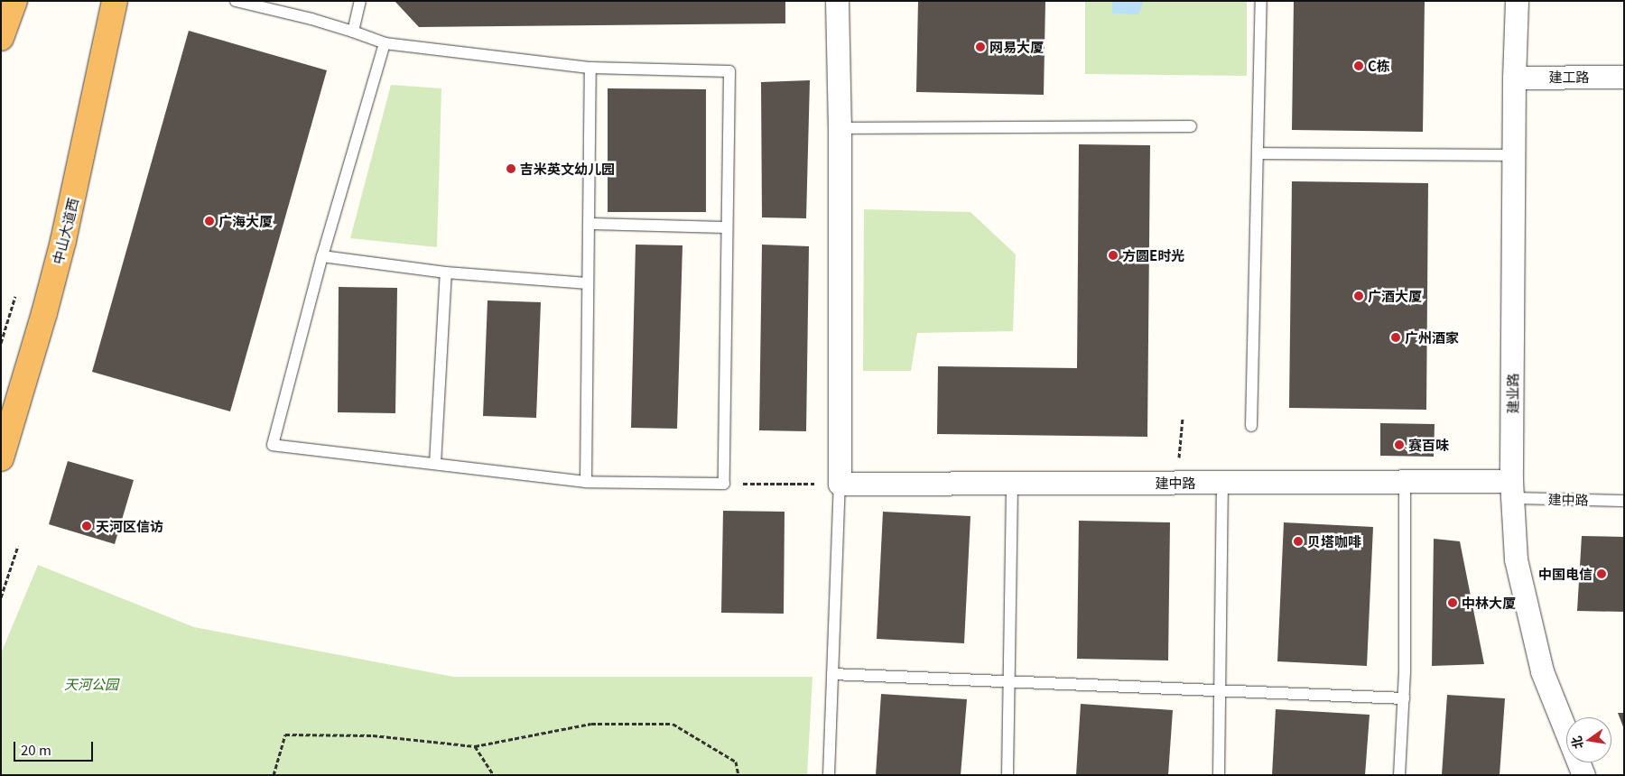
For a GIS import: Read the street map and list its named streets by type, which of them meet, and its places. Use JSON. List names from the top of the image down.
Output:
{
  "streets": {
    "highway": ["中山大道西"],
    "street": ["建工路", "建业路", "建中路"]
  },
  "crossings": [
    ["建工路", "建业路"],
    ["建业路", "建中路"]
  ],
  "parks": ["天河公园"],
  "places": [
    "网易大厦",
    "C栋",
    "吉米英文幼儿园",
    "广海大厦",
    "方圆E时光",
    "广酒大厦",
    "广州酒家",
    "赛百味",
    "天河区信访",
    "贝塔咖啡",
    "中国电信",
    "中林大厦"
  ],
  "scale_bar": "20 m",
  "north": "left"
}
